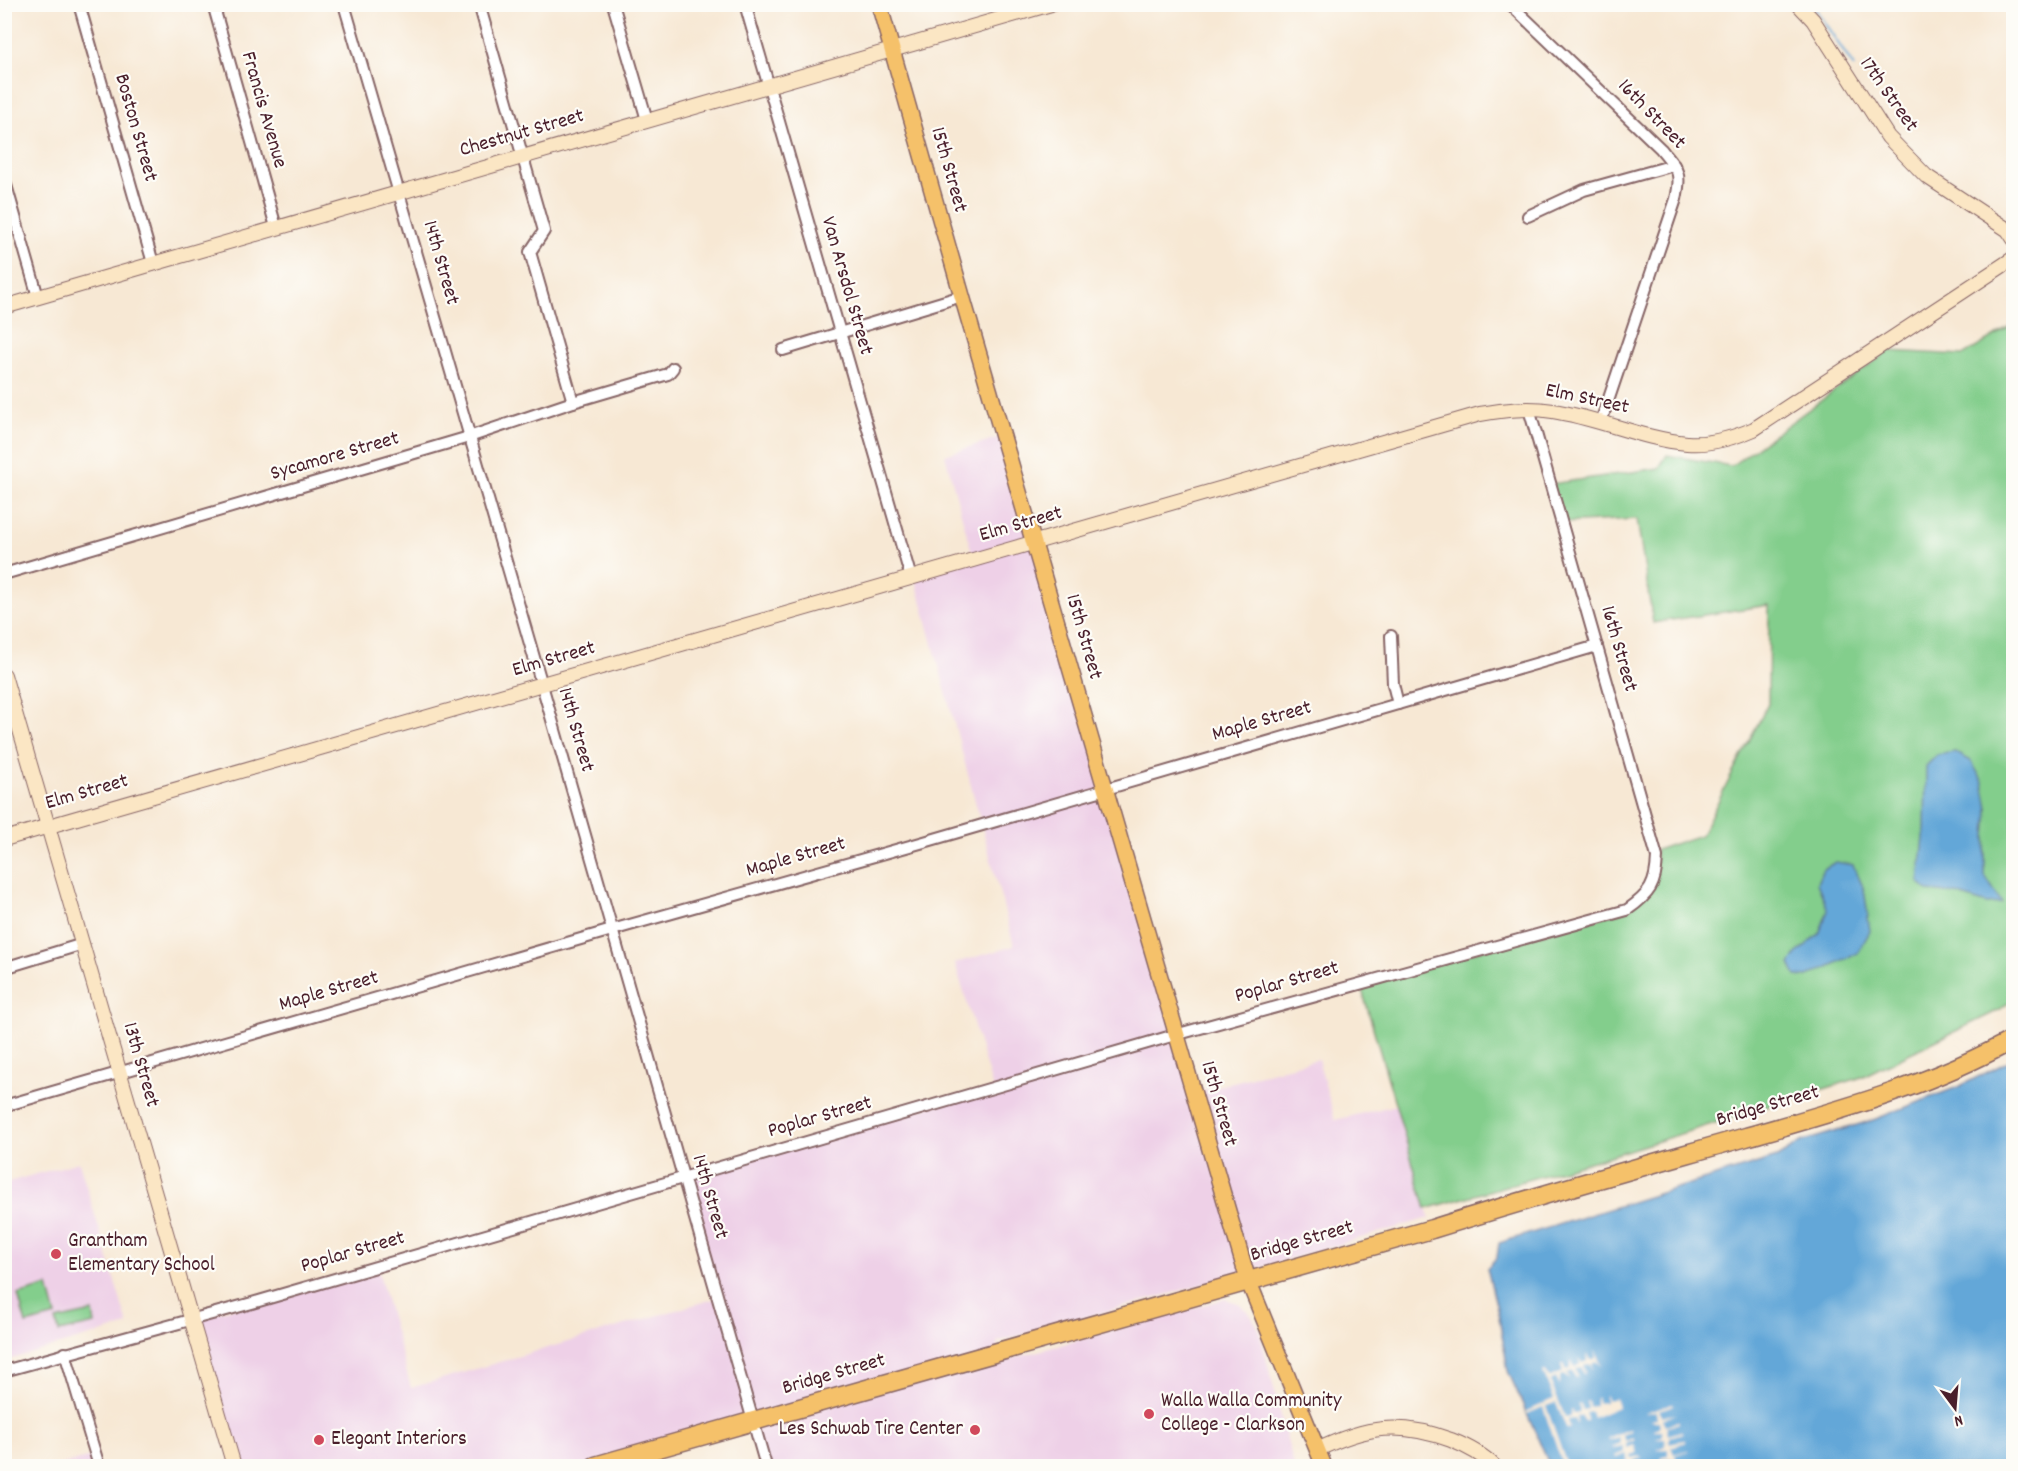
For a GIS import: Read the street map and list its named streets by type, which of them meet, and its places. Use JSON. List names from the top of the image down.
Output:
{
  "streets": {
    "highway": ["Bridge Street"],
    "main road": [
      "17th Street",
      "Chestnut Street",
      "15th Street",
      "Elm Street",
      "13th Street"
    ],
    "street": [
      "Francis Avenue",
      "16th Street",
      "Boston Street",
      "14th Street",
      "Van Arsdol Street",
      "Sycamore Street",
      "Maple Street",
      "Poplar Street"
    ]
  },
  "crossings": [
    ["Francis Avenue", "Chestnut Street"],
    ["16th Street", "Elm Street"],
    ["16th Street", "Maple Street"],
    ["16th Street", "Poplar Street"],
    ["Boston Street", "Chestnut Street"],
    ["Chestnut Street", "15th Street"],
    ["Chestnut Street", "14th Street"],
    ["Chestnut Street", "Van Arsdol Street"],
    ["15th Street", "Elm Street"],
    ["15th Street", "Maple Street"],
    ["15th Street", "Poplar Street"],
    ["15th Street", "Bridge Street"],
    ["14th Street", "Elm Street"],
    ["14th Street", "Sycamore Street"],
    ["14th Street", "Maple Street"],
    ["14th Street", "Poplar Street"],
    ["14th Street", "Bridge Street"],
    ["Van Arsdol Street", "Elm Street"],
    ["Elm Street", "13th Street"],
    ["Maple Street", "13th Street"],
    ["Poplar Street", "13th Street"]
  ],
  "places": [
    "Grantham Elementary School",
    "Walla Walla Community College - Clarkson",
    "Les Schwab Tire Center",
    "Elegant Interiors"
  ],
  "north": "bottom"
}
